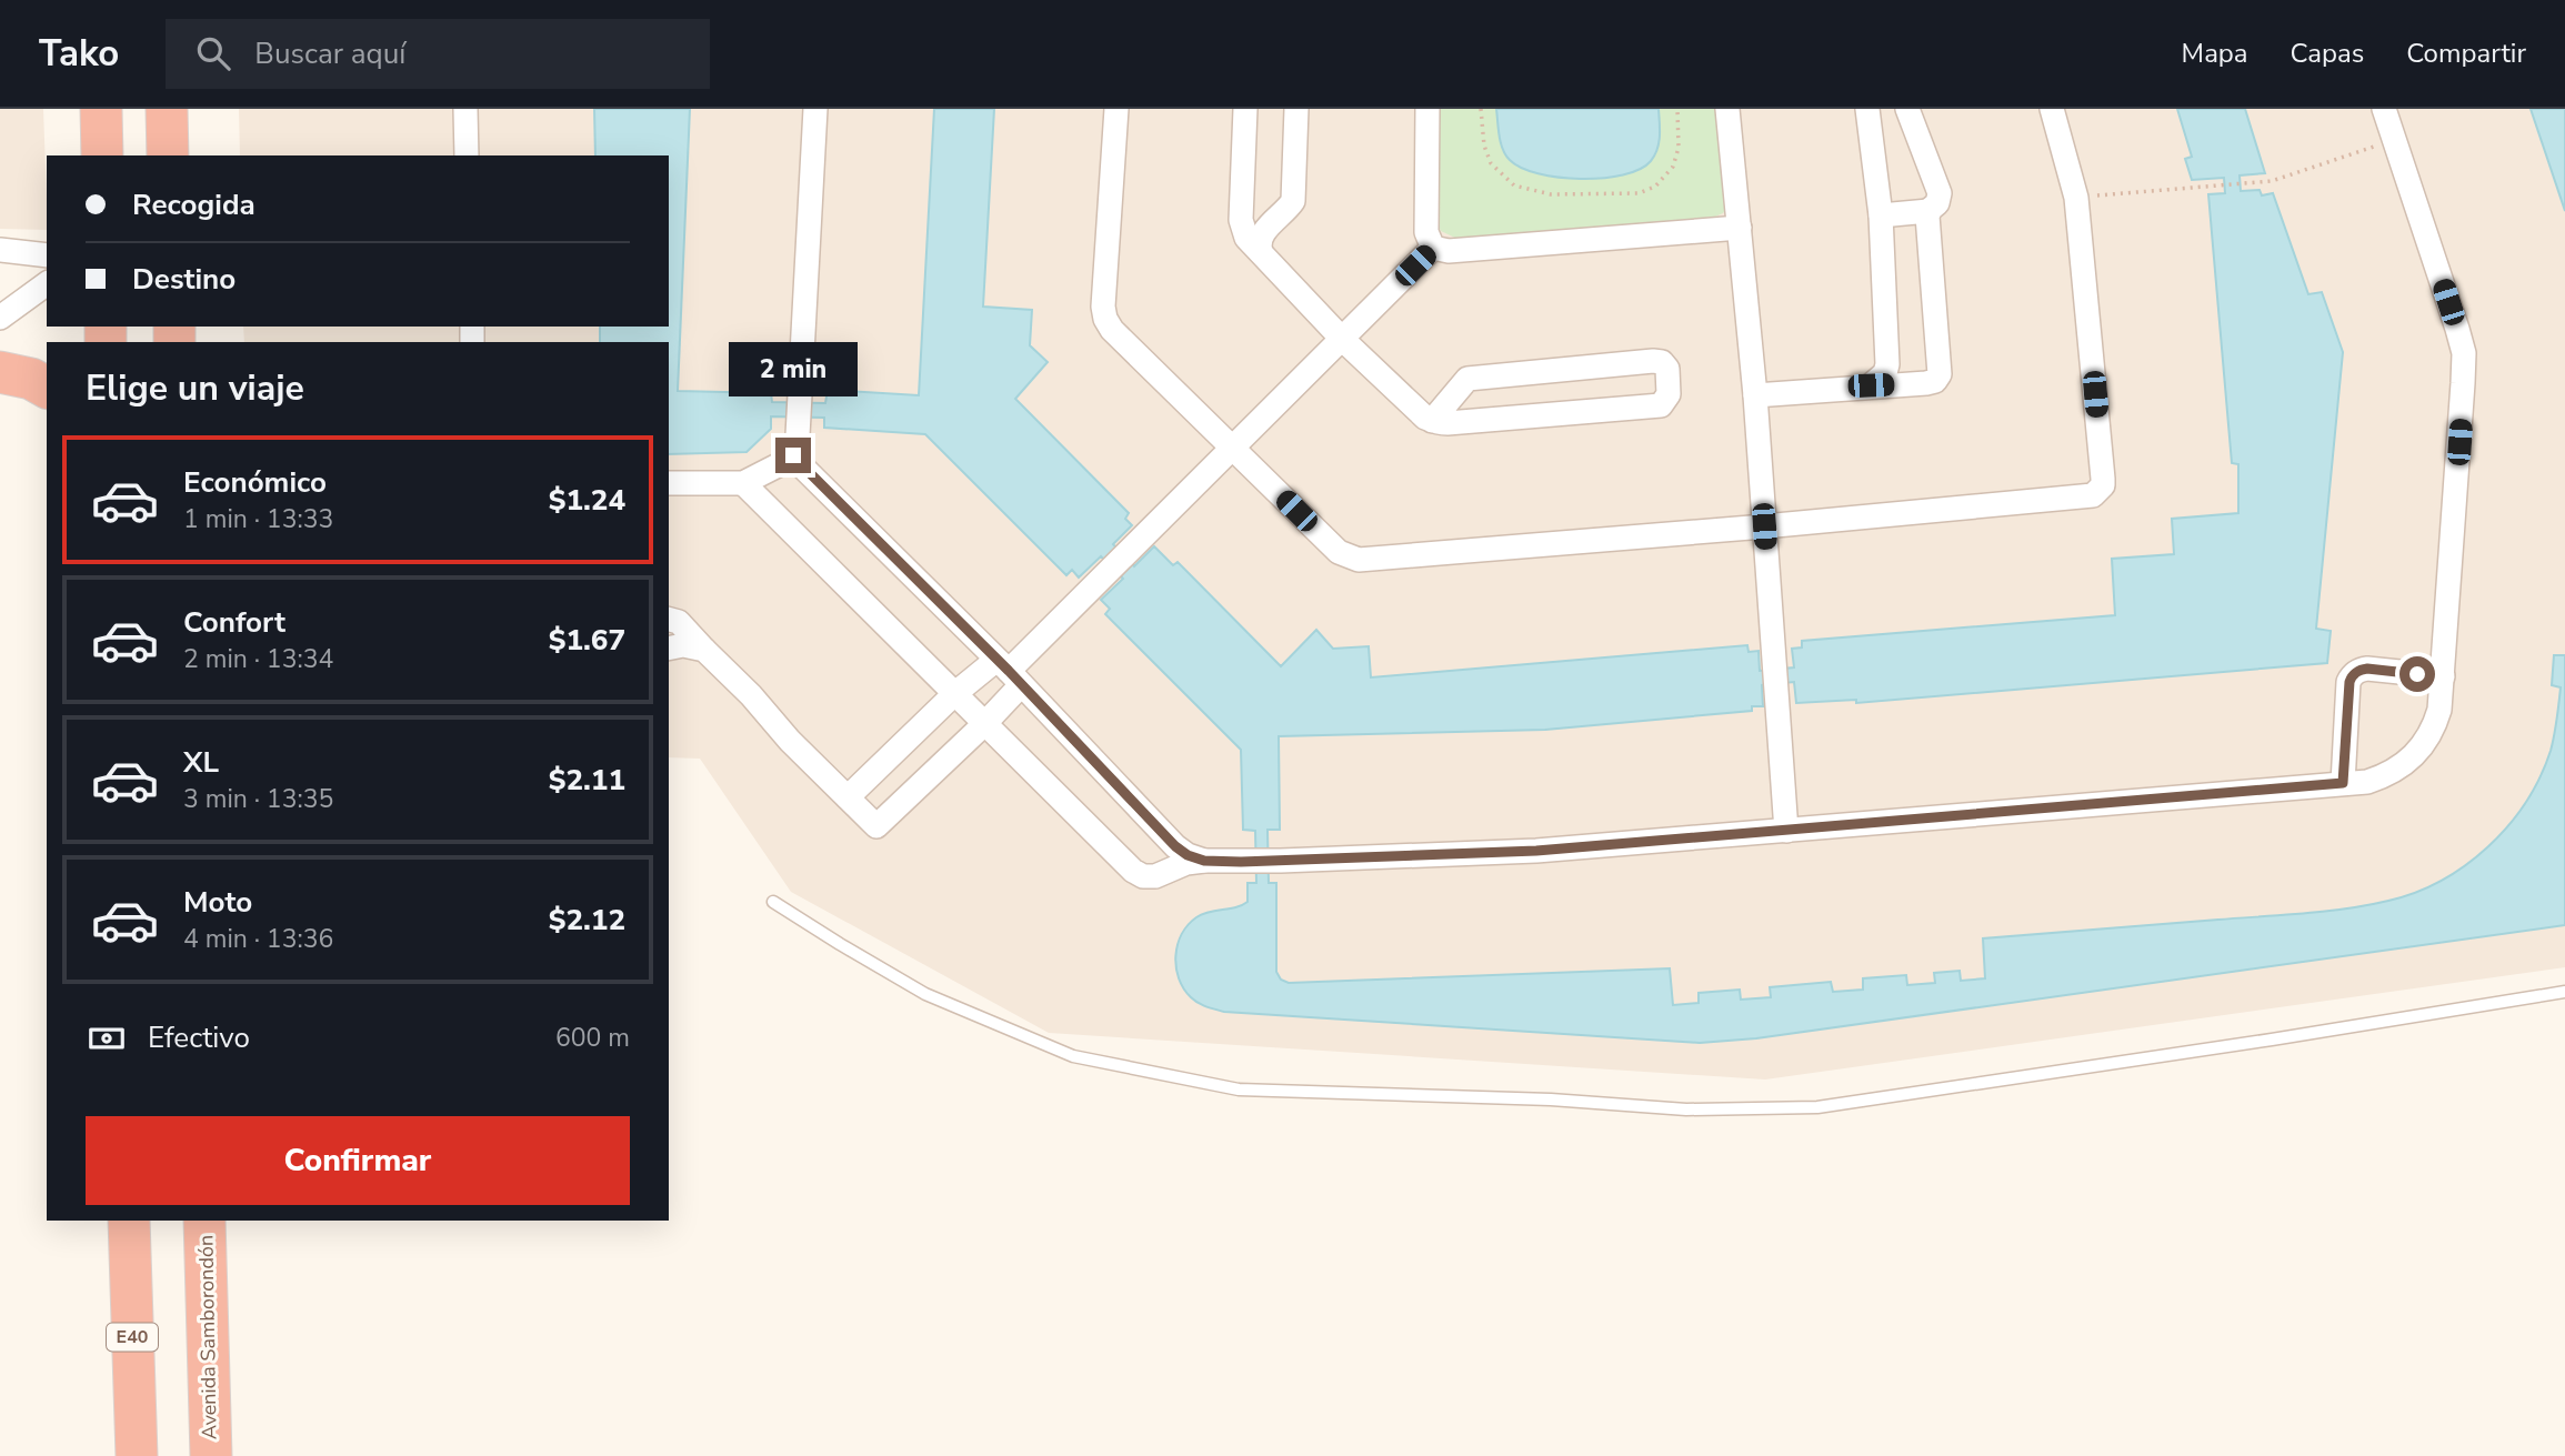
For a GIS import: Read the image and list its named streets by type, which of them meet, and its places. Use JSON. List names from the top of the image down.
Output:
{
  "streets": {
    "highway": ["E40", "Avenida Samborondón"]
  },
  "page": {
    "header": "Tako",
    "search": "Buscar aquí",
    "nav": ["Mapa", "Capas", "Compartir"],
    "banner": ["Recogida", "Destino"],
    "bubble": "2 min",
    "heading": "Elige un viaje",
    "list": [
      {
        "name": "Económico",
        "note": "1 min · 13:33",
        "value": "$1.24"
      },
      {
        "name": "Confort",
        "note": "2 min · 13:34",
        "value": "$1.67"
      },
      {
        "name": "XL",
        "note": "3 min · 13:35",
        "value": "$2.11"
      },
      {
        "name": "Moto",
        "note": "4 min · 13:36",
        "value": "$2.12"
      }
    ],
    "pay": ["Efectivo", "600 m"],
    "buttons": "Confirmar"
  }
}
